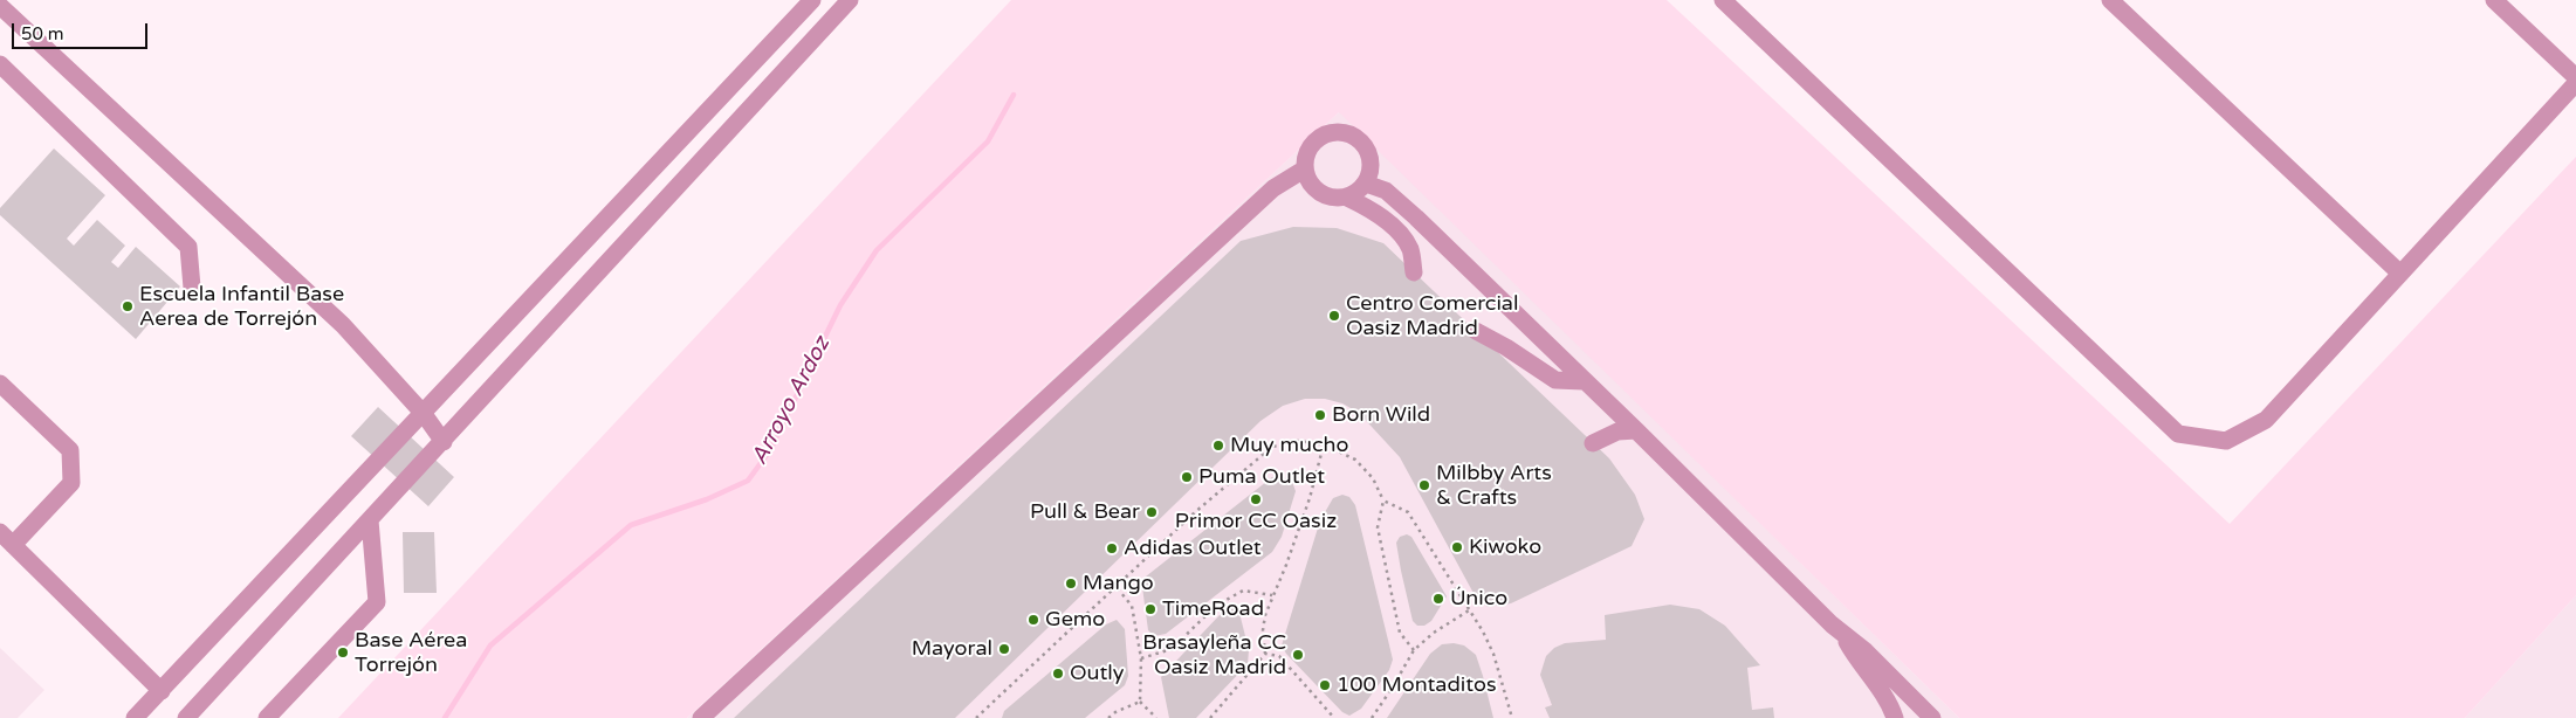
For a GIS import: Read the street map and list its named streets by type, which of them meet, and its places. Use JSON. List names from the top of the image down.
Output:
{
  "water": ["Arroyo Ardoz"],
  "places": [
    "Escuela Infantil Base Aerea de Torrejón",
    "Centro Comercial Oasiz Madrid",
    "Born Wild",
    "Muy mucho",
    "Puma Outlet",
    "Milbby Arts & Crafts",
    "Primor CC Oasiz",
    "Pull & Bear",
    "Kiwoko",
    "Adidas Outlet",
    "Mango",
    "Único",
    "TimeRoad",
    "Gemo",
    "Mayoral",
    "Base Aérea Torrejón",
    "Brasayleña CC Oasiz Madrid",
    "Outly",
    "100 Montaditos"
  ],
  "scale_bar": "50 m"
}
